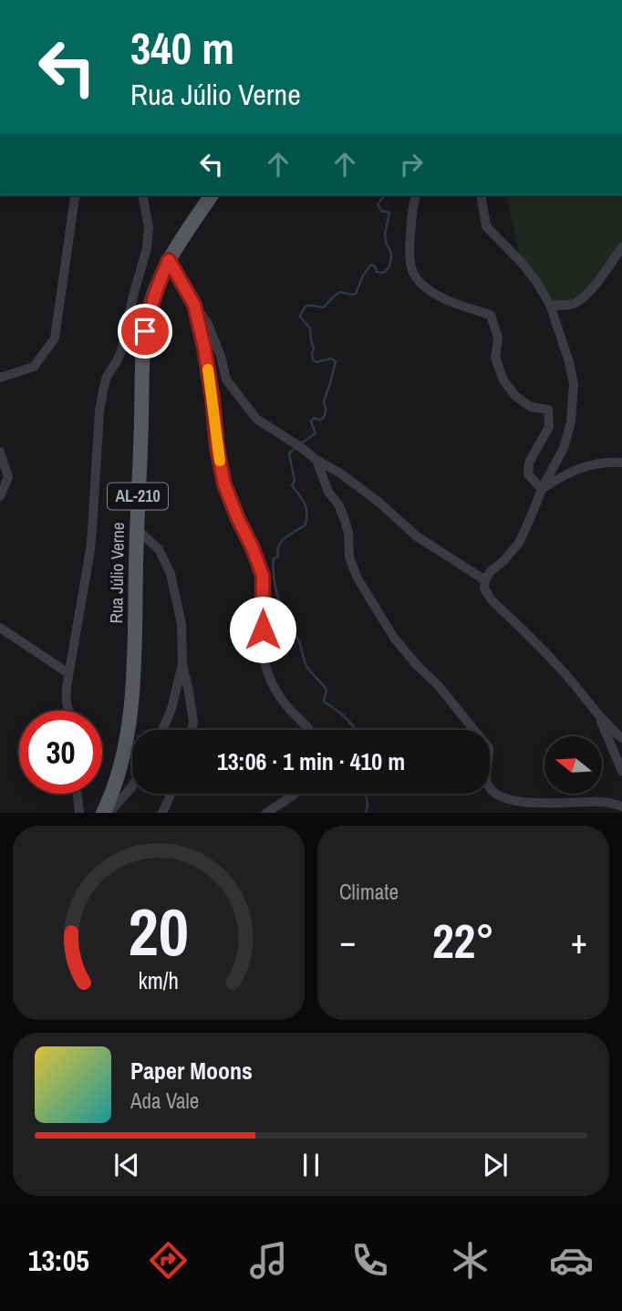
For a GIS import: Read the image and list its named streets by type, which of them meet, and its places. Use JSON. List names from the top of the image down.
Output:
{
  "streets": {
    "main road": ["AL-210", "Rua Júlio Verne"]
  },
  "north": "left",
  "page": {
    "turn": ["340 m", "Rua Júlio Verne"],
    "limit": "30",
    "trip": "13:06 · 1 min · 410 m",
    "tile": "Climate",
    "heat": ["−", "22°", "+"],
    "song": ["Paper Moons", "Ada Vale"],
    "tabs": "13:05",
    "gauge": ["20", "km/h"]
  }
}
